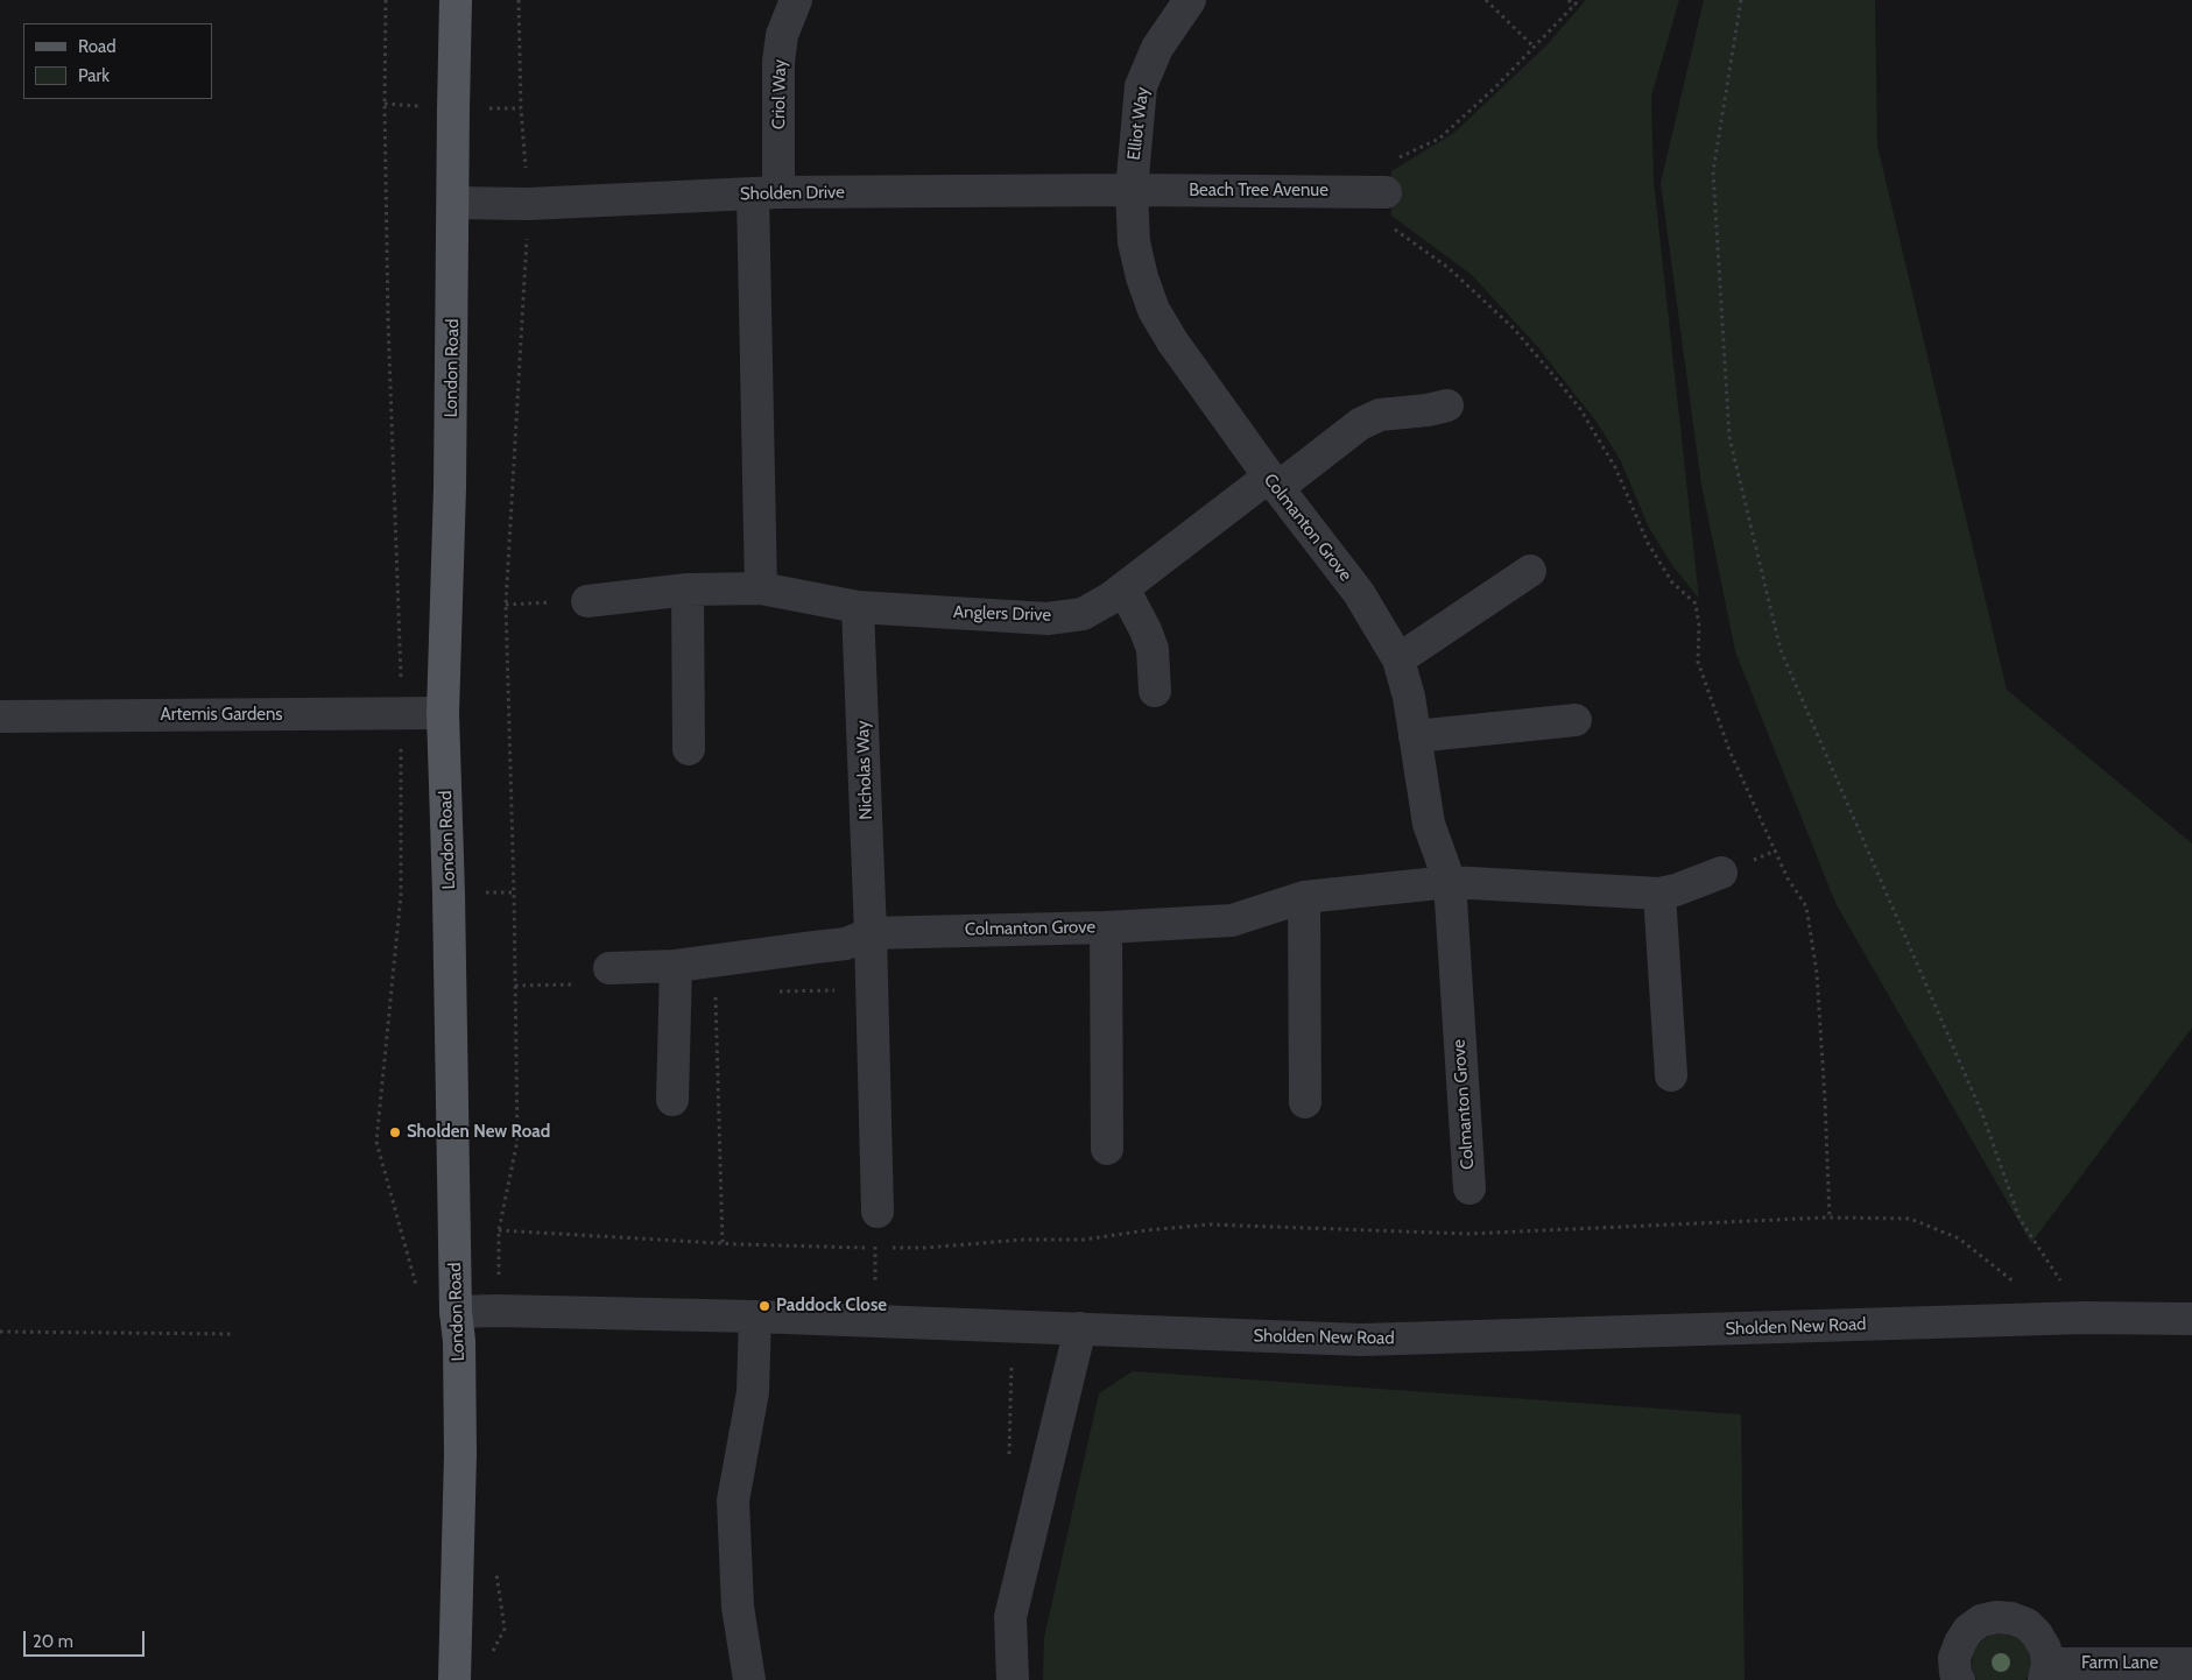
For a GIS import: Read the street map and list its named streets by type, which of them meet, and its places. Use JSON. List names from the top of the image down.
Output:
{
  "streets": {
    "main road": ["London Road"],
    "street": [
      "Criol Way",
      "Elliot Way",
      "Beach Tree Avenue",
      "Sholden Drive",
      "Colmanton Grove",
      "Anglers Drive",
      "Artemis Gardens",
      "Nicholas Way",
      "Sholden New Road",
      "Farm Lane"
    ]
  },
  "crossings": [
    ["Criol Way", "Sholden Drive"],
    ["Elliot Way", "Beach Tree Avenue"],
    ["Elliot Way", "Sholden Drive"],
    ["Elliot Way", "Colmanton Grove"],
    ["Beach Tree Avenue", "Sholden Drive"],
    ["Beach Tree Avenue", "Colmanton Grove"],
    ["Sholden Drive", "London Road"],
    ["Sholden Drive", "Colmanton Grove"],
    ["London Road", "Artemis Gardens"],
    ["London Road", "Sholden New Road"],
    ["Colmanton Grove", "Anglers Drive"],
    ["Colmanton Grove", "Nicholas Way"],
    ["Anglers Drive", "Nicholas Way"]
  ],
  "places": ["Sholden New Road", "Paddock Close"],
  "legend": ["Road", "Park"],
  "scale_bar": "20 m"
}
